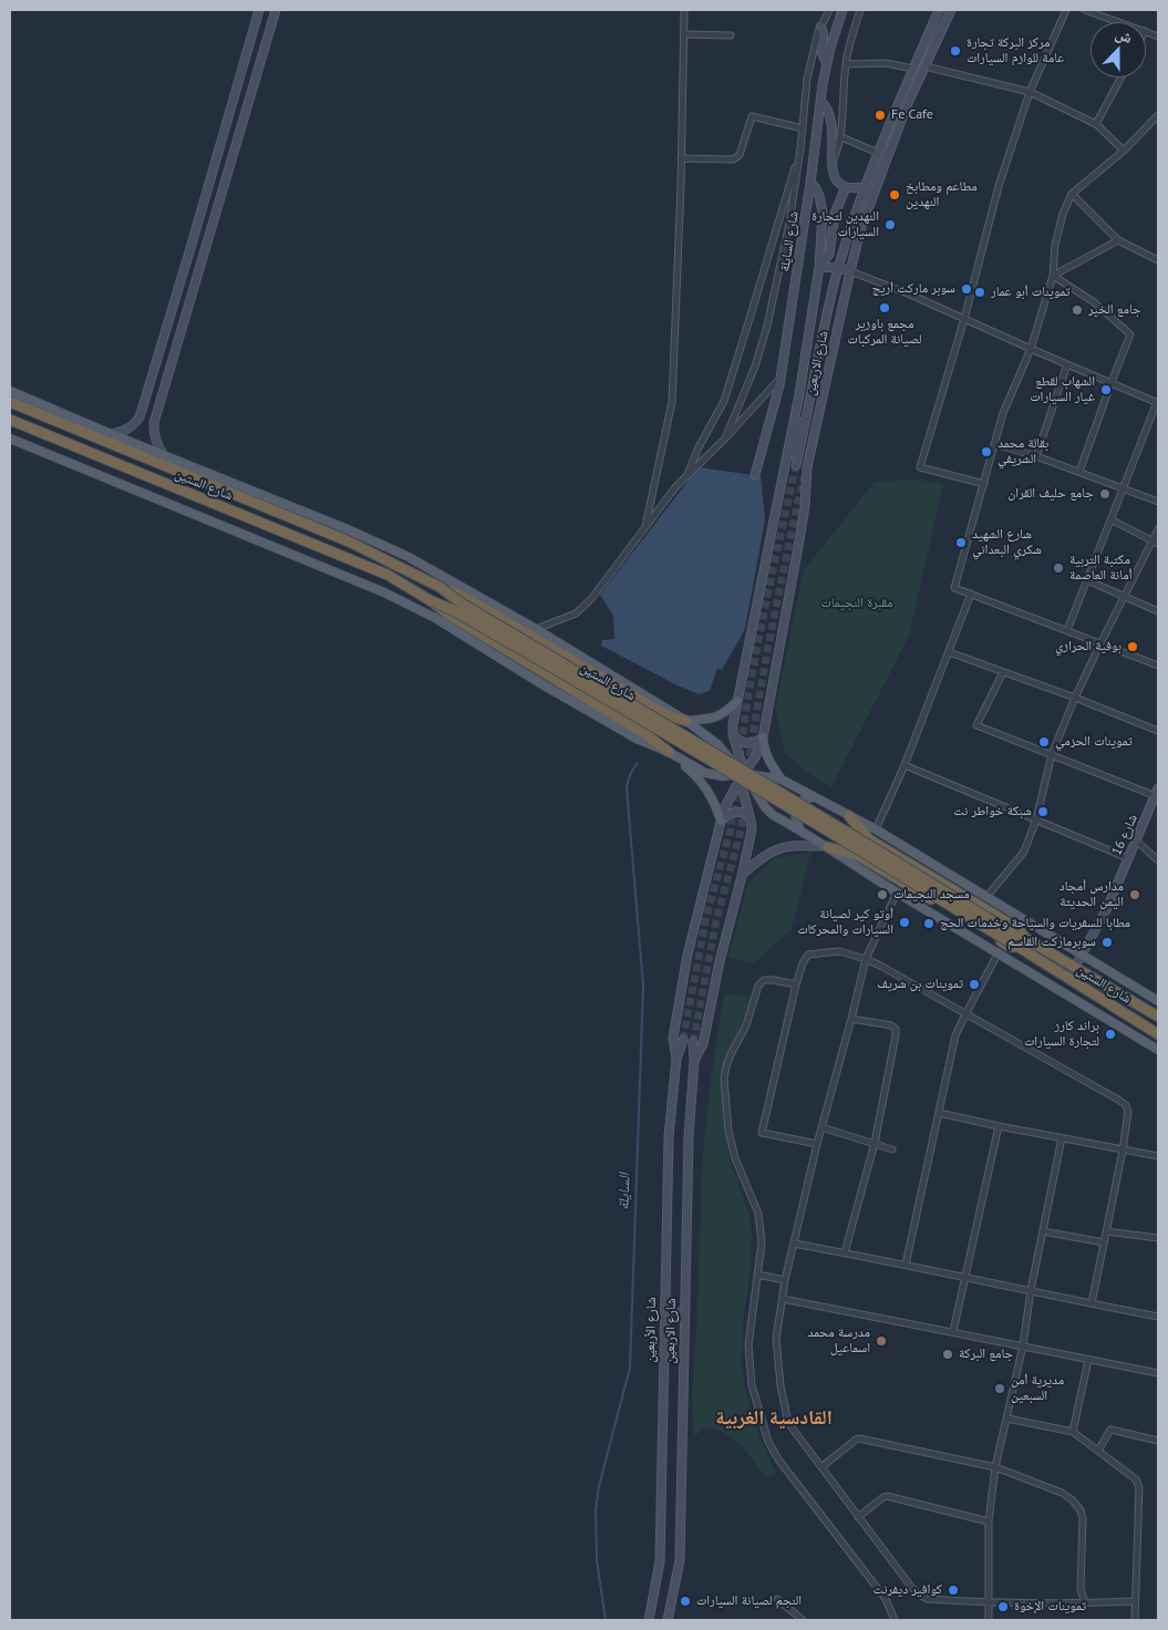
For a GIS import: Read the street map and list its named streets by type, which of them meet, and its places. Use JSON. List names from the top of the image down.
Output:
{
  "streets": {
    "highway": ["شارع الستين"],
    "main road": [
      "شارع السايلة",
      "شارع الاربعين",
      "شارع 16",
      "شارع الأربعين"
    ]
  },
  "crossings": [
    ["شارع الاربعين", "شارع الستين"],
    ["شارع الاربعين", "شارع الأربعين"],
    ["شارع الستين", "شارع 16"]
  ],
  "districts": ["القادسية الغربية"],
  "water": ["السايلة"],
  "parks": ["مقبرة النجيمات"],
  "places": [
    "مركز البركة تجارة عامة للوازم السيارات",
    "Fe Cafe",
    "مطاعم ومطابخ النهدين",
    "النهدين لتجارة السيارات",
    "سوبر ماركت أريج",
    "تموينات أبو عمار",
    "مجمع باوزير لصيانة المركبات",
    "جامع الخير",
    "الشهاب لقطع غيار السيارات",
    "بقالة محمد الشريفي",
    "جامع حليف القران",
    "شارع الشهيد شكري البعداني",
    "مكتبة التربية أمانة العاصمة",
    "بوفية الحرازي",
    "تموينات الحزمي",
    "شبكة خواطر نت",
    "مسجد النجيمات",
    "مدارس أمجاد اليمن الحديثة",
    "أوتو كير لصيانة السيارات والمحركات",
    "مطابا للسفريات والسياحة وخدمات الحج",
    "سوبرمارکت القاسم",
    "تموينات بن شريف",
    "براند كارز لتجارة السيارات",
    "مدرسة محمد اسماعيل",
    "جامع البركة",
    "مديرية أمن السبعين",
    "كوافير ديفرنت",
    "النجم لصيانة السيارات",
    "تموينات الإخوة"
  ],
  "north": "top"
}
